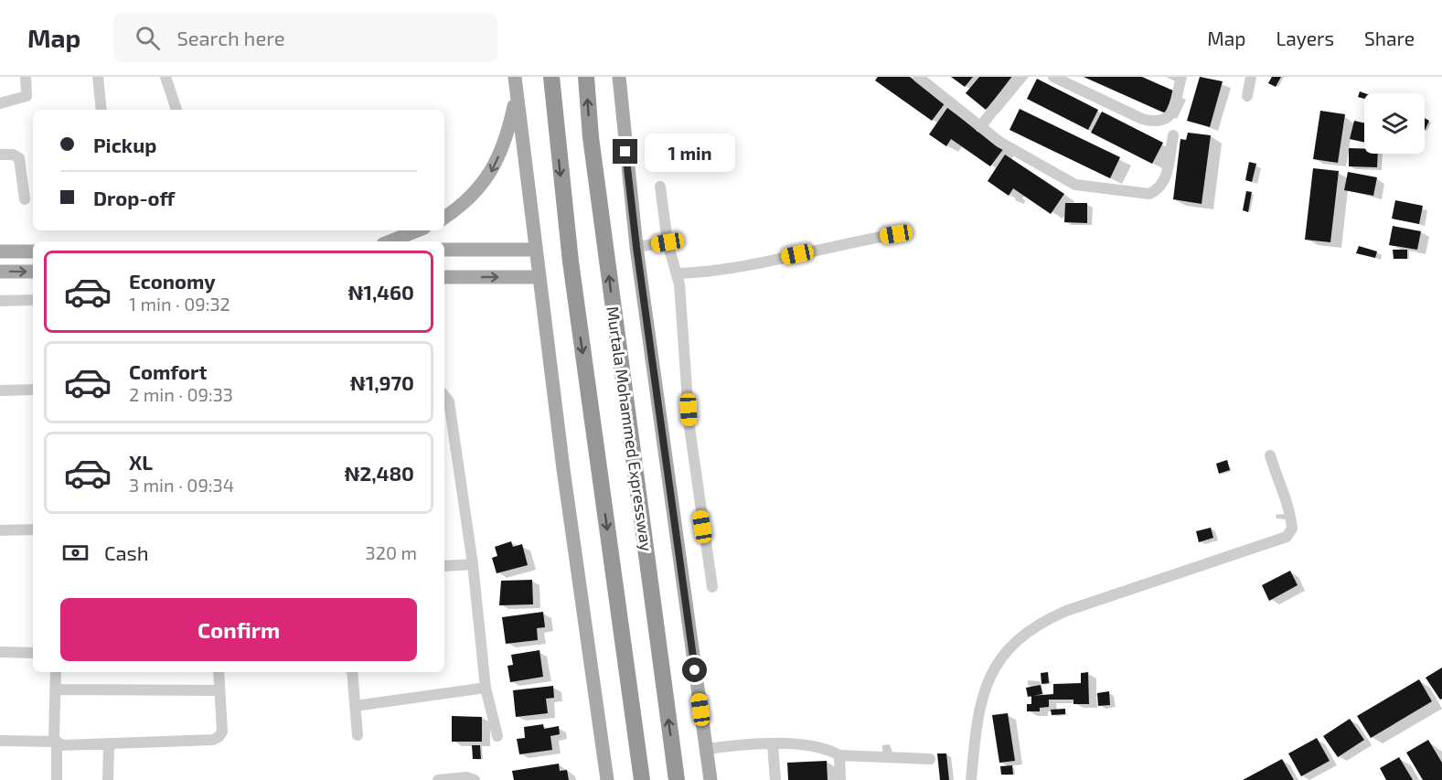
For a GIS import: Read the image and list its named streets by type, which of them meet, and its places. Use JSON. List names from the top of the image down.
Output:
{
  "streets": {
    "highway": ["Murtala Mohammed Expressway"]
  },
  "page": {
    "header": "Map",
    "search": "Search here",
    "nav": ["Map", "Layers", "Share"],
    "banner": ["Pickup", "Drop-off"],
    "bubble": "1 min",
    "list": [
      {
        "name": "Economy",
        "note": "1 min · 09:32",
        "value": "₦1,460"
      },
      {
        "name": "Comfort",
        "note": "2 min · 09:33",
        "value": "₦1,970"
      },
      {
        "name": "XL",
        "note": "3 min · 09:34",
        "value": "₦2,480"
      }
    ],
    "pay": ["Cash", "320 m"],
    "buttons": "Confirm"
  }
}
